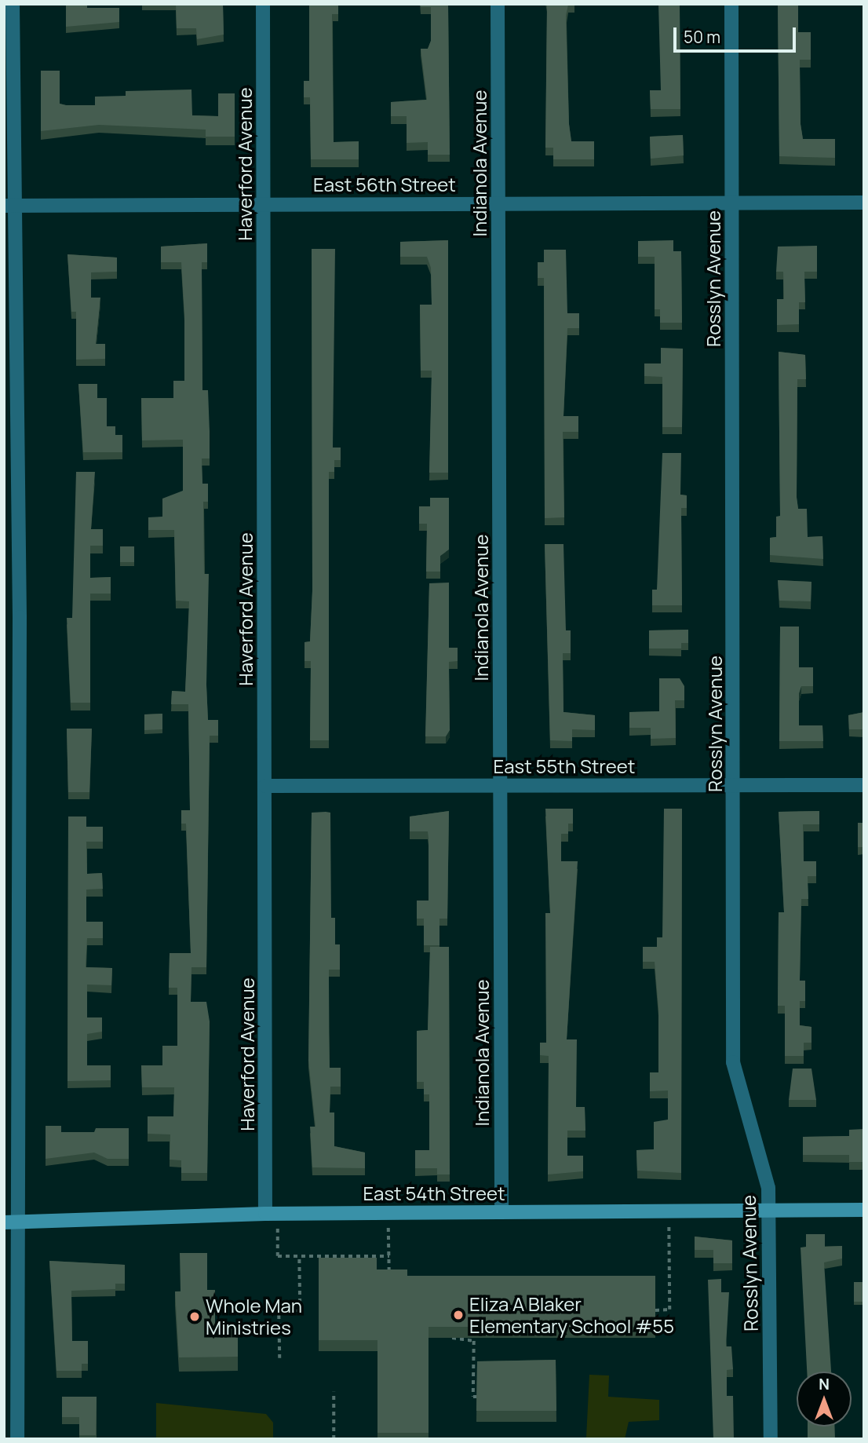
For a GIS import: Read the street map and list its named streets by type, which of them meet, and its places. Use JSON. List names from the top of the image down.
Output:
{
  "streets": {
    "street": [
      "Indianola Avenue",
      "Haverford Avenue",
      "East 56th Street",
      "Rosslyn Avenue",
      "East 55th Street",
      "East 54th Street"
    ]
  },
  "crossings": [
    ["Indianola Avenue", "East 56th Street"],
    ["Indianola Avenue", "East 55th Street"],
    ["Indianola Avenue", "East 54th Street"],
    ["Haverford Avenue", "East 56th Street"],
    ["Haverford Avenue", "East 55th Street"],
    ["Haverford Avenue", "East 54th Street"],
    ["East 56th Street", "Rosslyn Avenue"],
    ["Rosslyn Avenue", "East 55th Street"],
    ["Rosslyn Avenue", "East 54th Street"]
  ],
  "places": ["Eliza A Blaker Elementary School #55", "Whole Man Ministries"],
  "scale_bar": "50 m",
  "north": "top"
}
